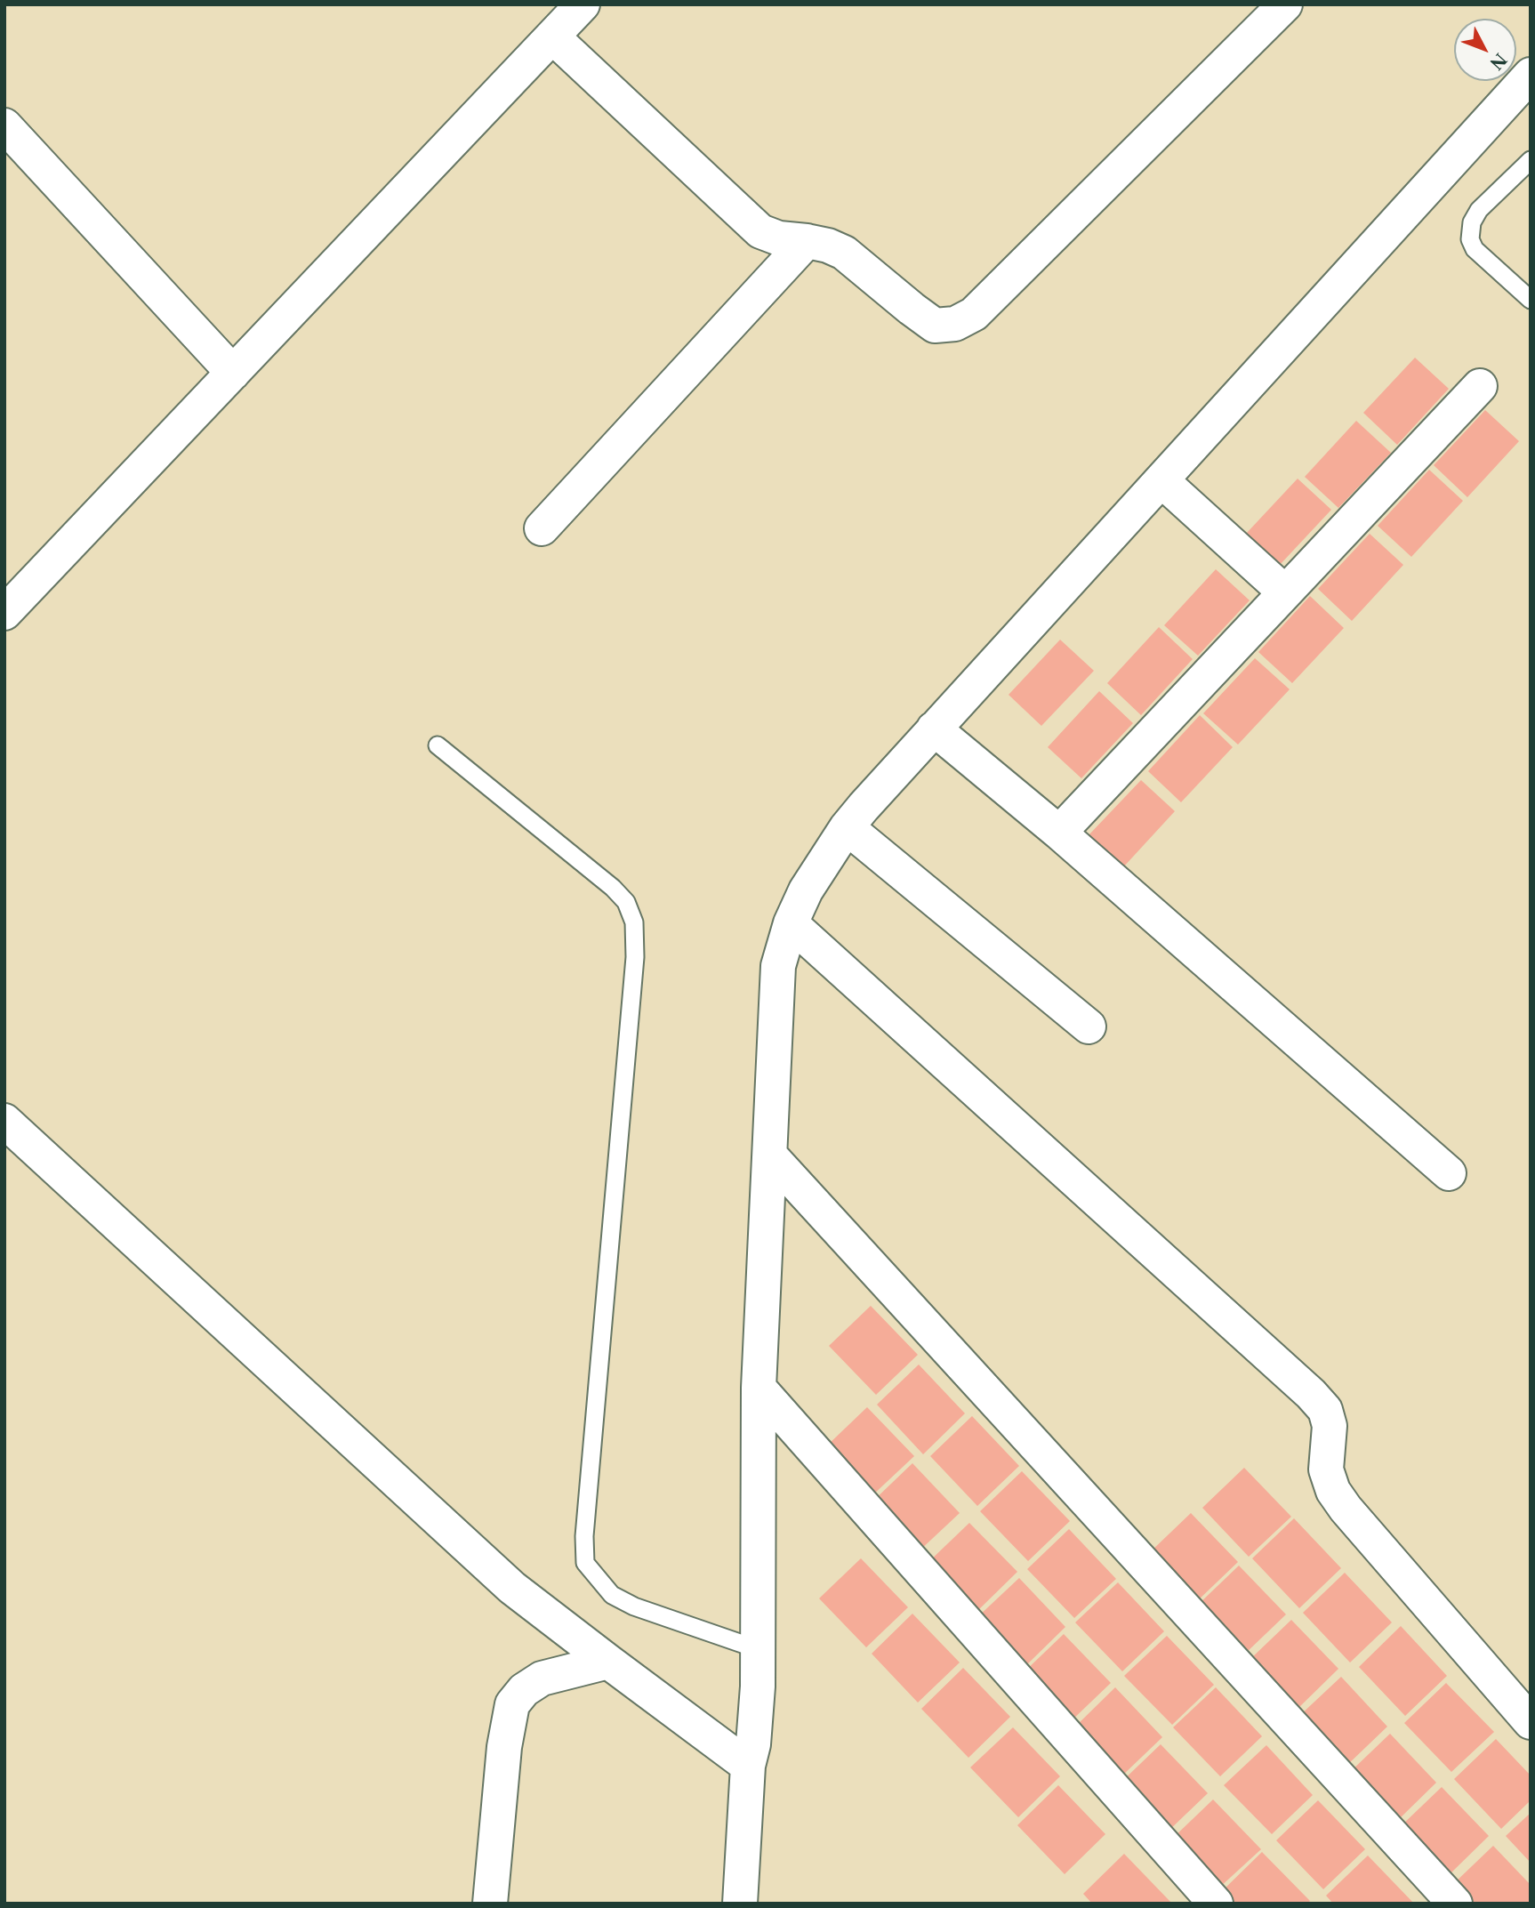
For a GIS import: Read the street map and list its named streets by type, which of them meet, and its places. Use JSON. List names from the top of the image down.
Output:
{
  "north": "bottom right"
}
